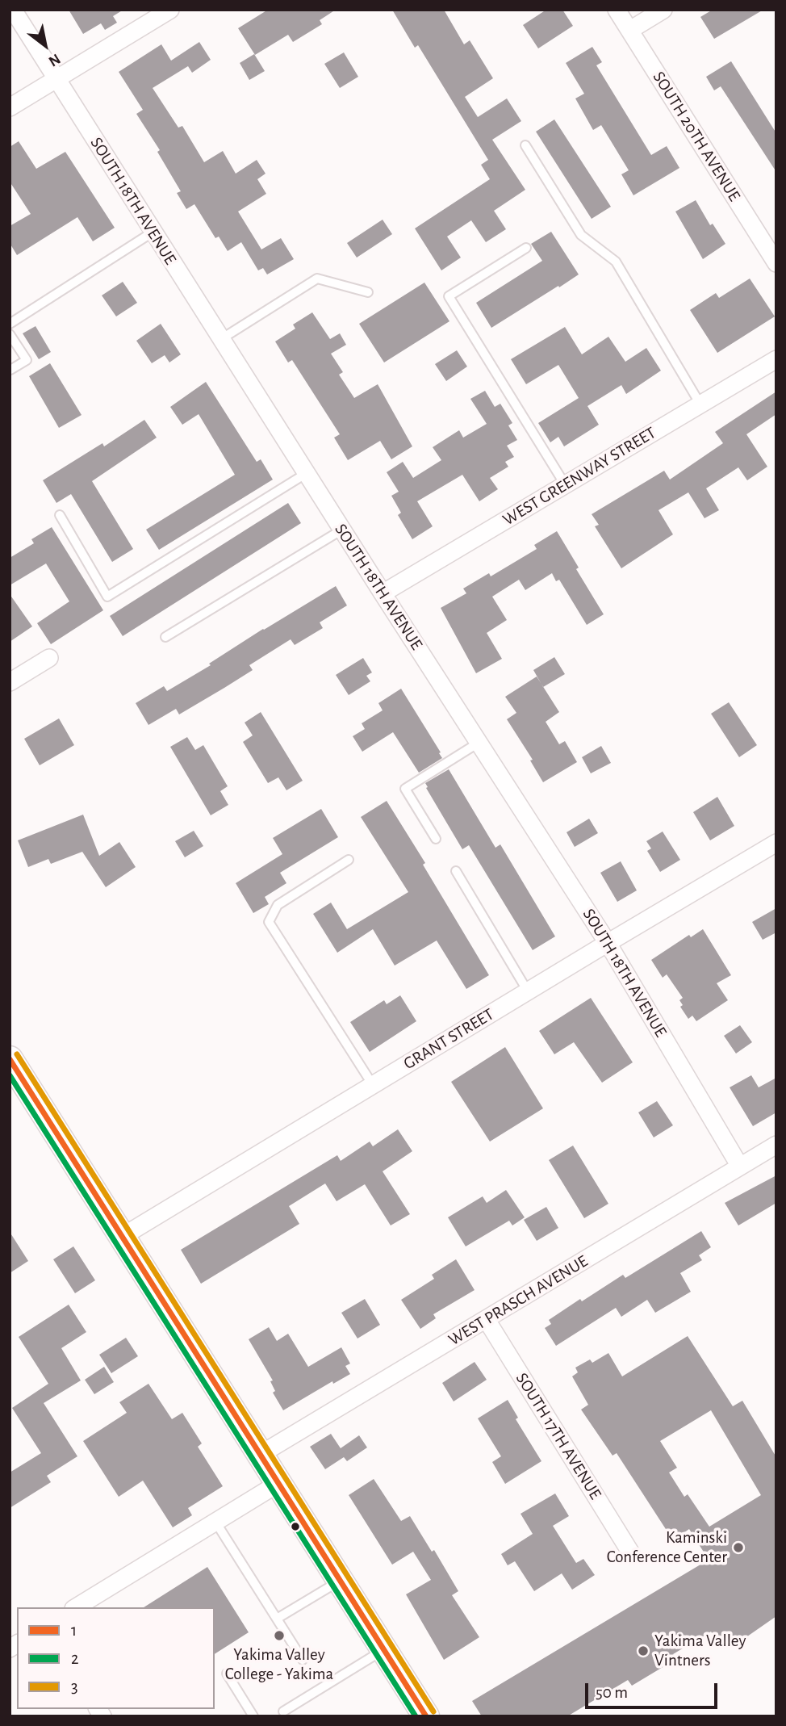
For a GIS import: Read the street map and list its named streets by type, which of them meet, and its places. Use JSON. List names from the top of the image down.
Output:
{
  "streets": {
    "street": [
      "SOUTH 20TH AVENUE",
      "SOUTH 18TH AVENUE",
      "WEST GREENWAY STREET",
      "GRANT STREET",
      "WEST PRASCH AVENUE",
      "SOUTH 17TH AVENUE"
    ]
  },
  "crossings": [
    ["SOUTH 18TH AVENUE", "WEST GREENWAY STREET"],
    ["SOUTH 18TH AVENUE", "GRANT STREET"],
    ["SOUTH 18TH AVENUE", "WEST PRASCH AVENUE"],
    ["WEST PRASCH AVENUE", "SOUTH 17TH AVENUE"]
  ],
  "places": ["Kaminski Conference Center", "Yakima Valley College - Yakima", "Yakima Valley Vintners"],
  "lines": ["transit line 3", "transit line 1", "transit line 2"],
  "legend": ["1", "2", "3"],
  "scale_bar": "50 m",
  "north": "bottom right"
}
